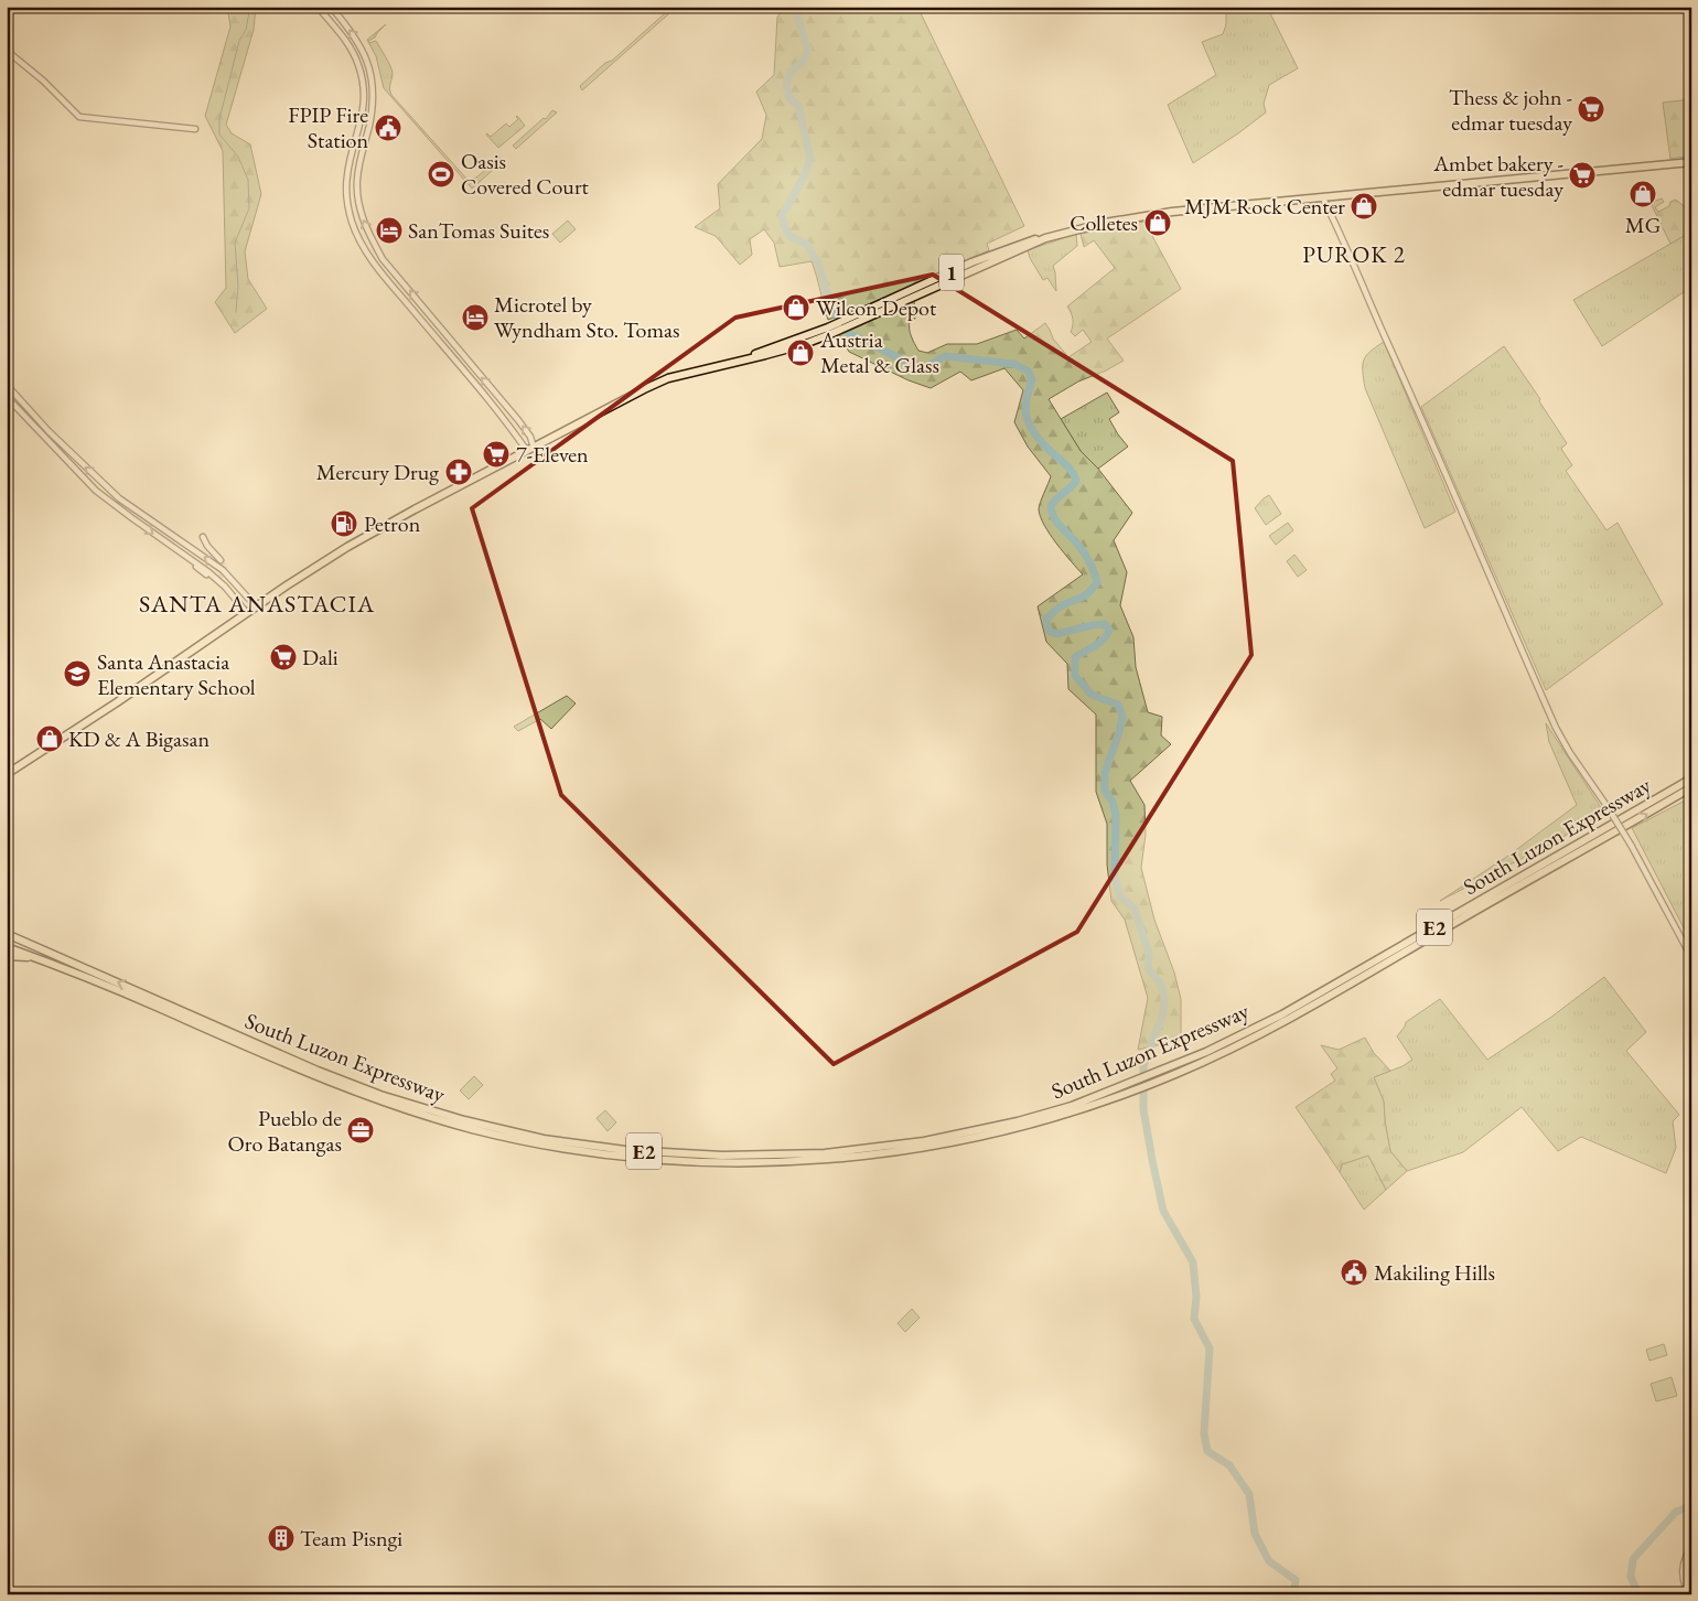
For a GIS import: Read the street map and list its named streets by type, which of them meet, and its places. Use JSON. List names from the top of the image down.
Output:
{
  "streets": {
    "highway": ["1", "South Luzon Expressway", "E2"]
  },
  "districts": ["PUROK 2", "SANTA ANASTACIA"],
  "places": {
    "supermarket": [
      "Thess & john - edmar tuesday",
      "Ambet bakery - edmar tuesday",
      "7-Eleven",
      "Dali"
    ],
    "public building": ["FPIP Fire Station", "Makiling Hills"],
    "sports": ["Oasis Covered Court"],
    "shop": [
      "MG",
      "MJM Rock Center",
      "Colletes",
      "Wilcon Depot",
      "Austria Metal & Glass",
      "KD & A Bigasan"
    ],
    "hotel": ["SanTomas Suites", "Microtel by Wyndham Sto. Tomas"],
    "pharmacy": ["Mercury Drug"],
    "fuel station": ["Petron"],
    "school or university": ["Santa Anastacia Elementary School"],
    "office": ["Pueblo de Oro Batangas"],
    "building": ["Team Pisngi"]
  }
}
